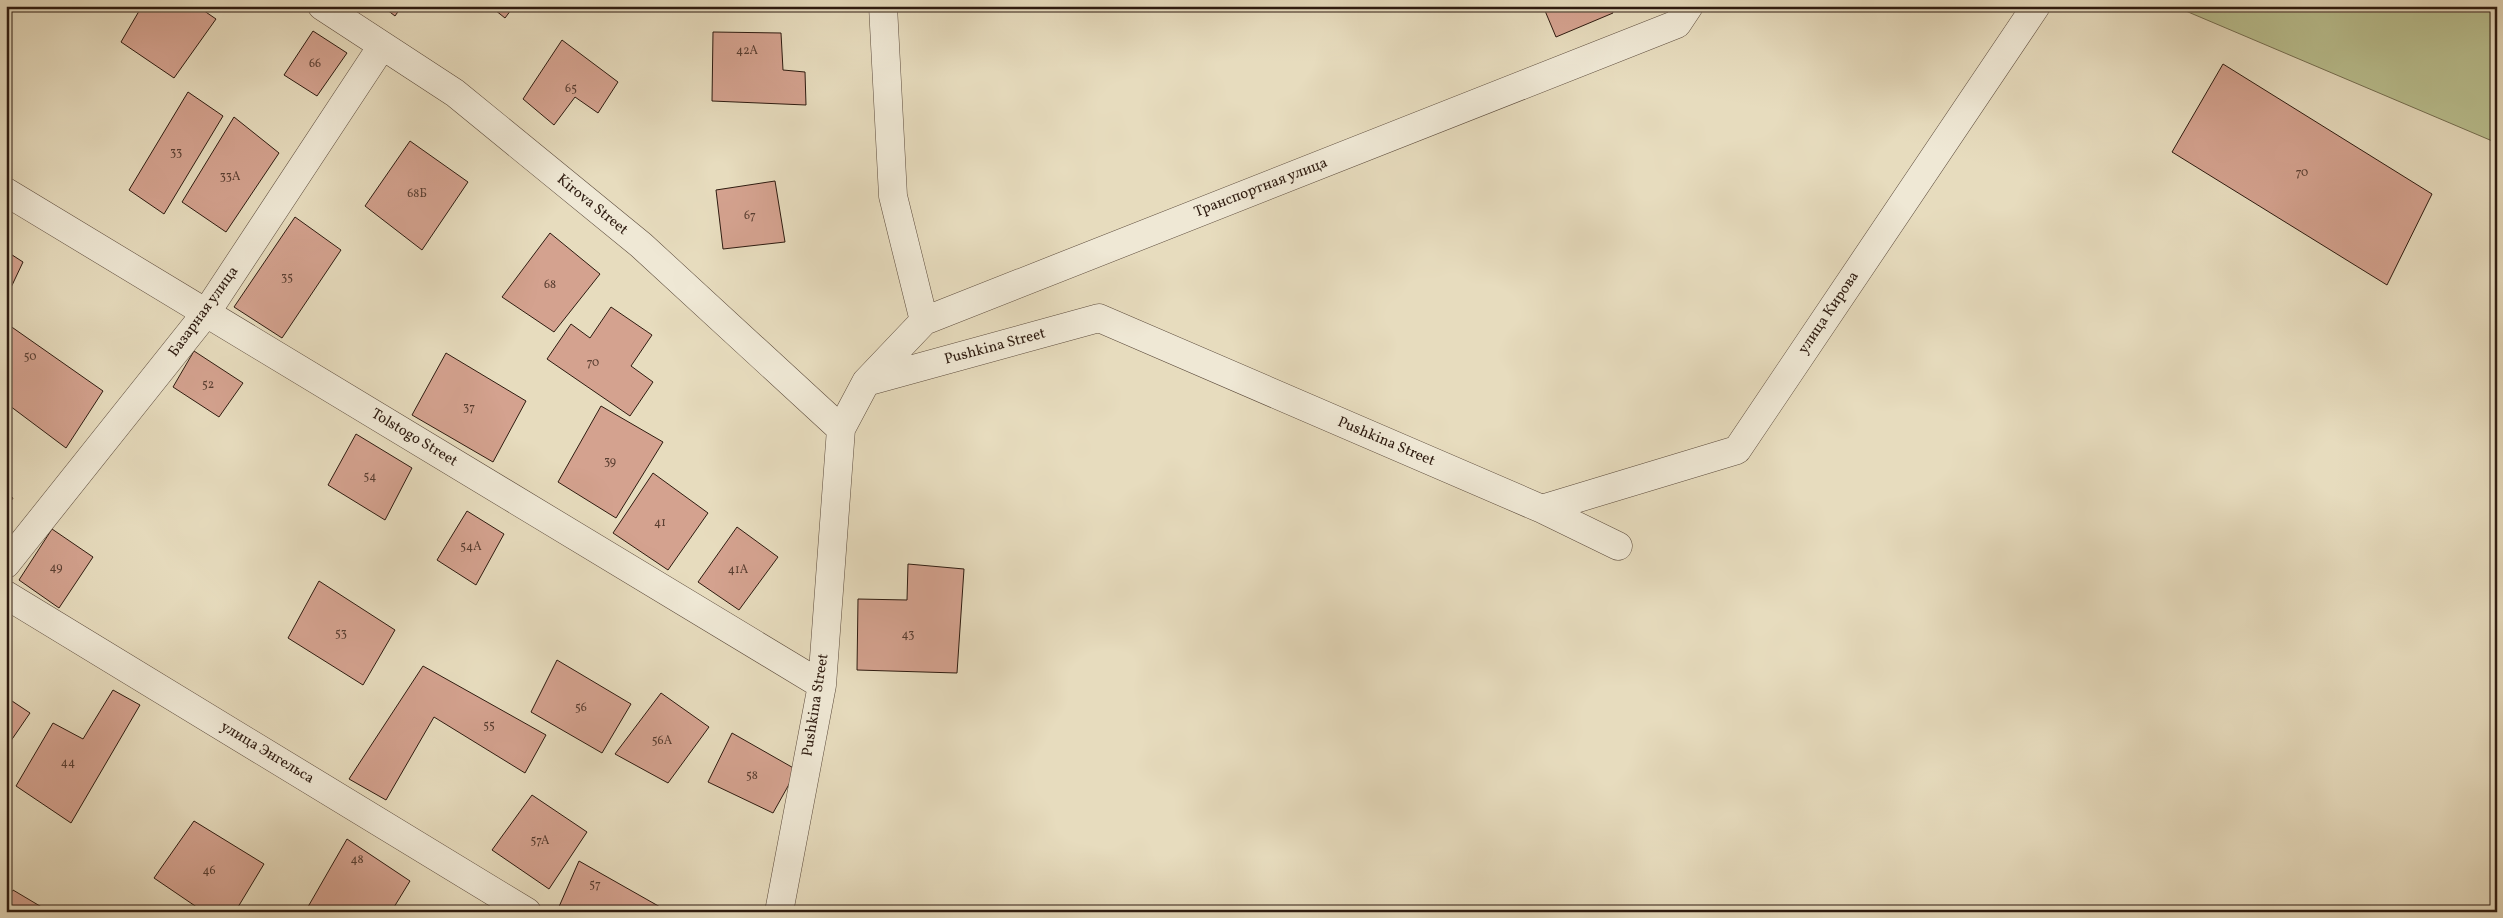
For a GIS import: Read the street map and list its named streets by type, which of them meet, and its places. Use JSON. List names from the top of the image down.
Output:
{
  "streets": {
    "street": [
      "Транспортная улица",
      "Kirova Street",
      "Базарная улица",
      "улица Кирова",
      "Pushkina Street",
      "Tolstogo Street",
      "улица Энгельса"
    ]
  },
  "crossings": [
    ["Транспортная улица", "Pushkina Street"],
    ["Kirova Street", "Базарная улица"],
    ["Kirova Street", "Pushkina Street"],
    ["Базарная улица", "Tolstogo Street"],
    ["улица Кирова", "Pushkina Street"],
    ["Pushkina Street", "Tolstogo Street"]
  ],
  "house_numbers": [
    "42А",
    "66",
    "65",
    "33",
    "70",
    "33А",
    "68Б",
    "67",
    "35",
    "68",
    "50",
    "70",
    "52",
    "37",
    "39",
    "54",
    "41",
    "54А",
    "49",
    "41А",
    "53",
    "43",
    "56",
    "55",
    "56А",
    "44",
    "58",
    "57А",
    "48",
    "46",
    "57"
  ]
}
